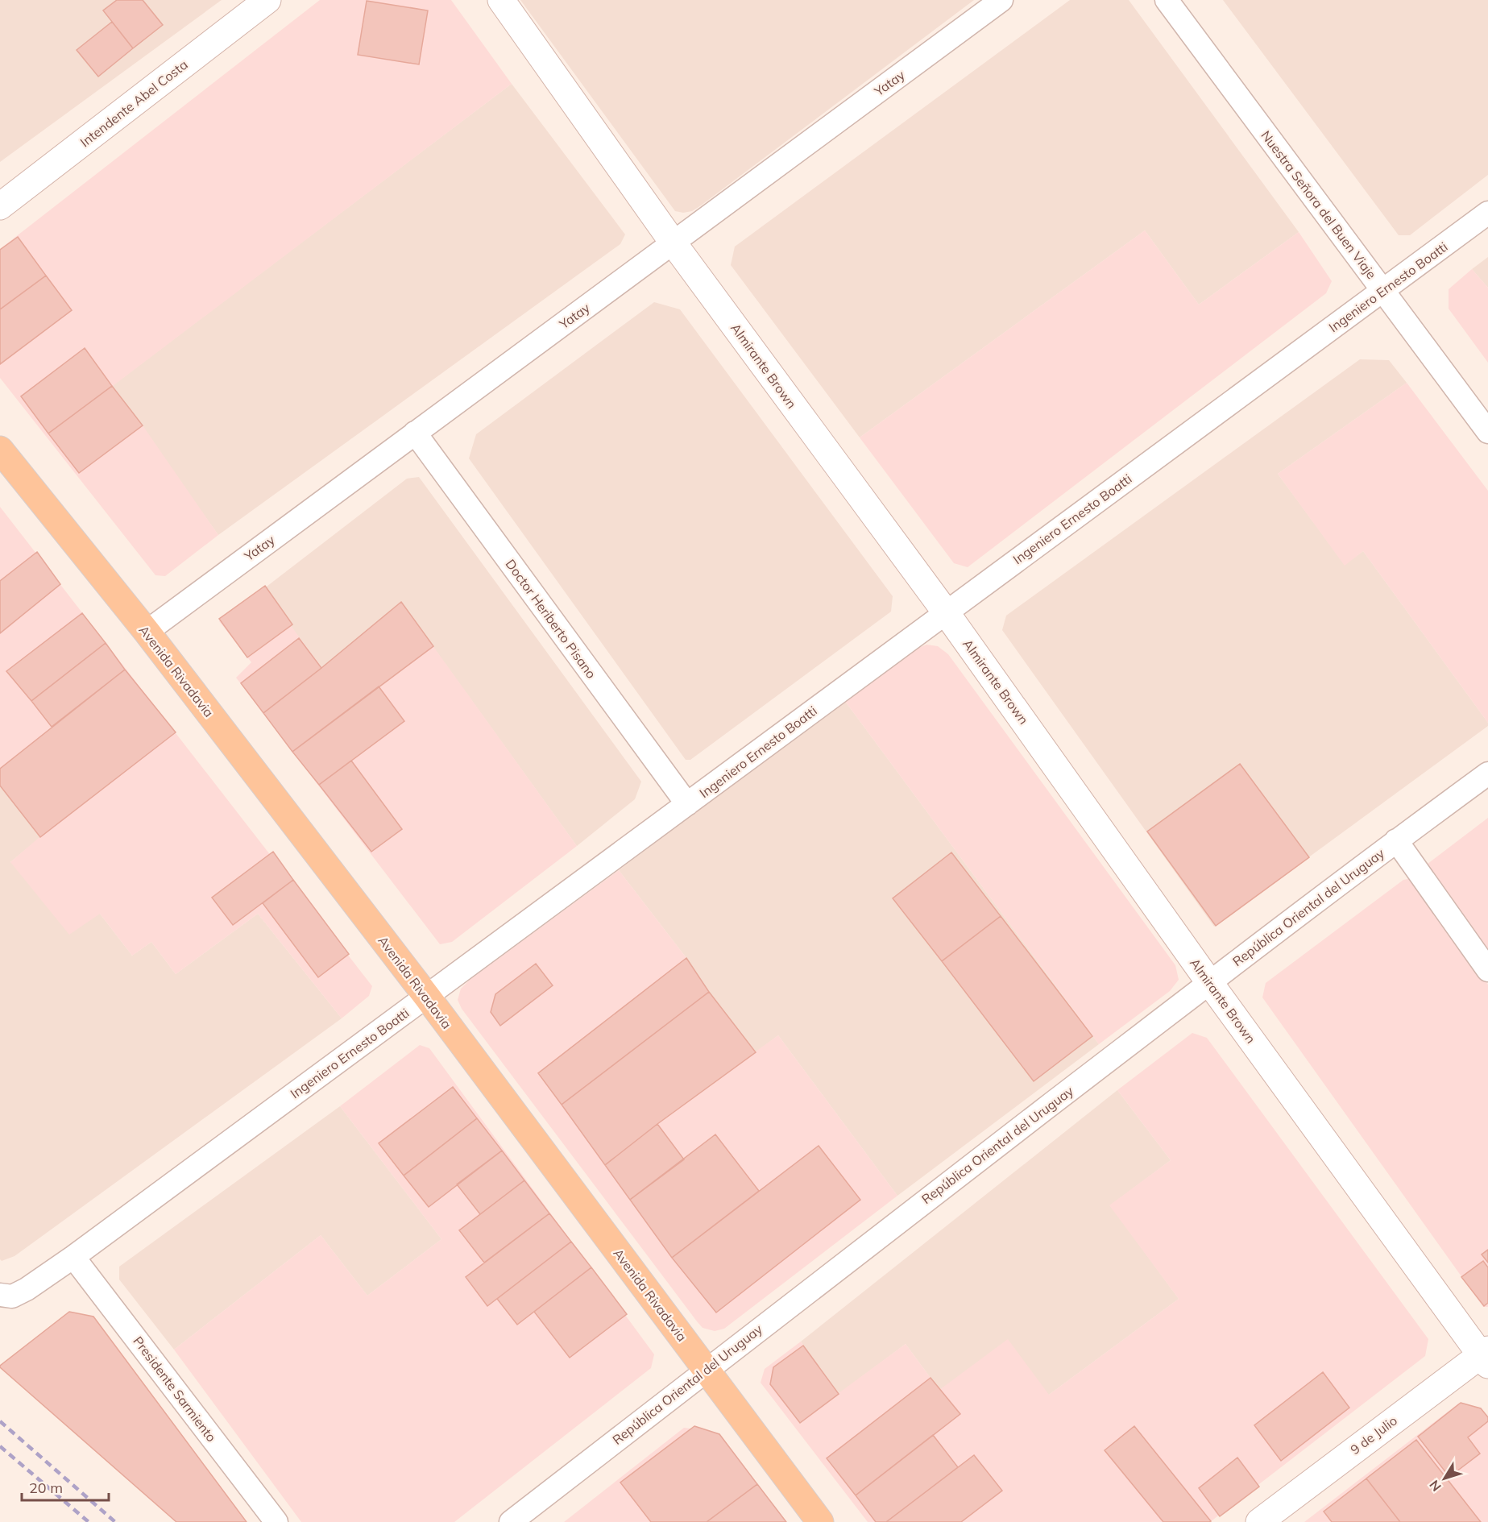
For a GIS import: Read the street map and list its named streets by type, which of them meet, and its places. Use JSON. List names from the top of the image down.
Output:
{
  "streets": {
    "main road": ["Avenida Rivadavia"],
    "street": [
      "Yatay",
      "Intendente Abel Costa",
      "Nuestra Señora del Buen Viaje",
      "Ingeniero Ernesto Boatti",
      "Almirante Brown",
      "Doctor Heriberto Pisano",
      "República Oriental del Uruguay",
      "Presidente Sarmiento",
      "9 de Julio"
    ]
  },
  "crossings": [
    ["Yatay", "Almirante Brown"],
    ["Yatay", "Doctor Heriberto Pisano"],
    ["Yatay", "Avenida Rivadavia"],
    ["Nuestra Señora del Buen Viaje", "Ingeniero Ernesto Boatti"],
    ["Ingeniero Ernesto Boatti", "Almirante Brown"],
    ["Ingeniero Ernesto Boatti", "Doctor Heriberto Pisano"],
    ["Ingeniero Ernesto Boatti", "Avenida Rivadavia"],
    ["Ingeniero Ernesto Boatti", "Presidente Sarmiento"],
    ["Almirante Brown", "República Oriental del Uruguay"],
    ["Almirante Brown", "9 de Julio"],
    ["Avenida Rivadavia", "República Oriental del Uruguay"]
  ],
  "scale_bar": "20 m",
  "north": "bottom left"
}
